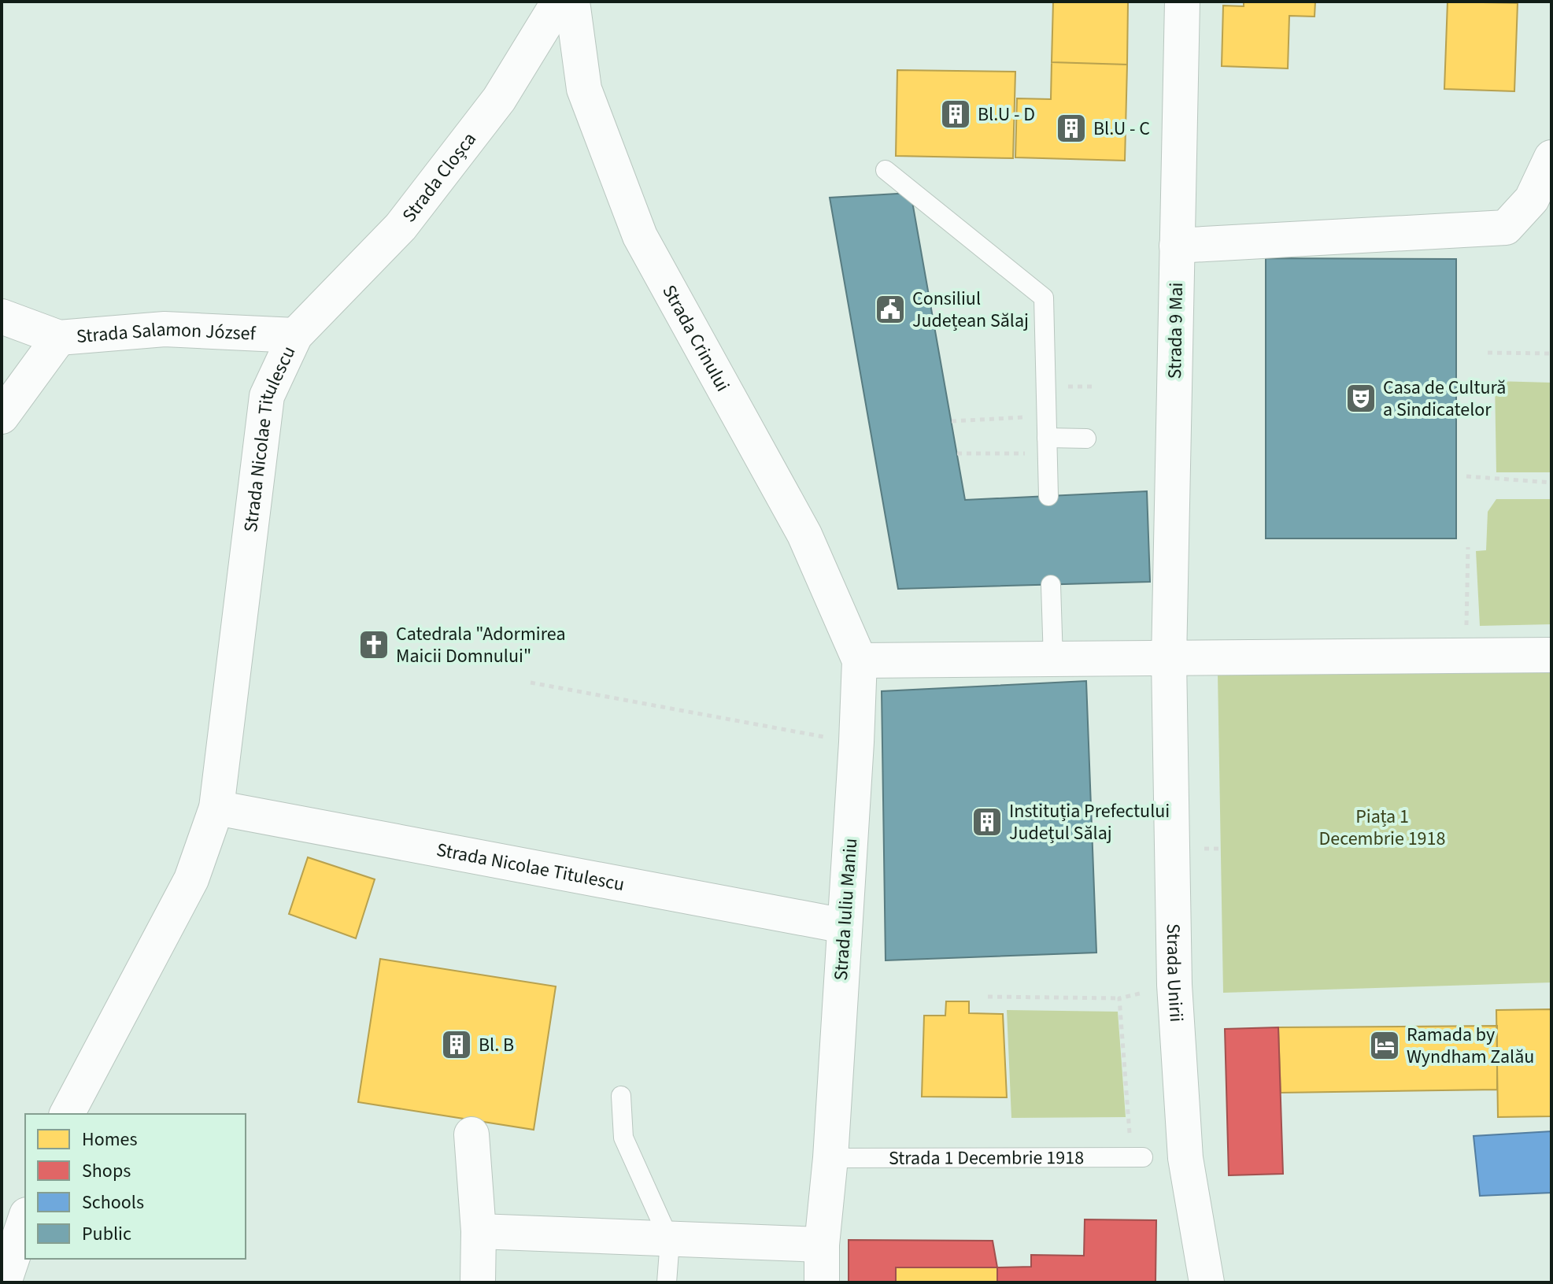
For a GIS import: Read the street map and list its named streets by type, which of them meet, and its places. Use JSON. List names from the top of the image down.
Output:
{
  "streets": {
    "street": [
      "Strada Cloșca",
      "Strada 9 Mai",
      "Strada Salamon József",
      "Strada Crinului",
      "Strada Nicolae Titulescu",
      "Strada Iuliu Maniu",
      "Strada Unirii"
    ],
    "lane": ["Strada 1 Decembrie 1918"]
  },
  "crossings": [
    ["Strada Cloșca", "Strada Salamon József"],
    ["Strada Cloșca", "Strada Nicolae Titulescu"],
    ["Strada 9 Mai", "Strada Unirii"],
    ["Strada Salamon József", "Strada Nicolae Titulescu"],
    ["Strada Crinului", "Strada Iuliu Maniu"],
    ["Strada Nicolae Titulescu", "Strada Iuliu Maniu"],
    ["Strada Iuliu Maniu", "Strada 1 Decembrie 1918"]
  ],
  "parks": ["Piața 1 Decembrie 1918"],
  "places": {
    "building": [
      "Bl.U - D",
      "Bl.U - C",
      "Instituția Prefectului Județul Sălaj",
      "Bl. B"
    ],
    "public building": ["Consiliul Județean Sălaj"],
    "theatre": ["Casa de Cultură a Sindicatelor"],
    "church": ["Catedrala \"Adormirea Maicii Domnului\""],
    "hotel": ["Ramada by Wyndham Zalău"]
  },
  "legend": [
    "Homes",
    "Shops",
    "Schools",
    "Public"
  ]
}
